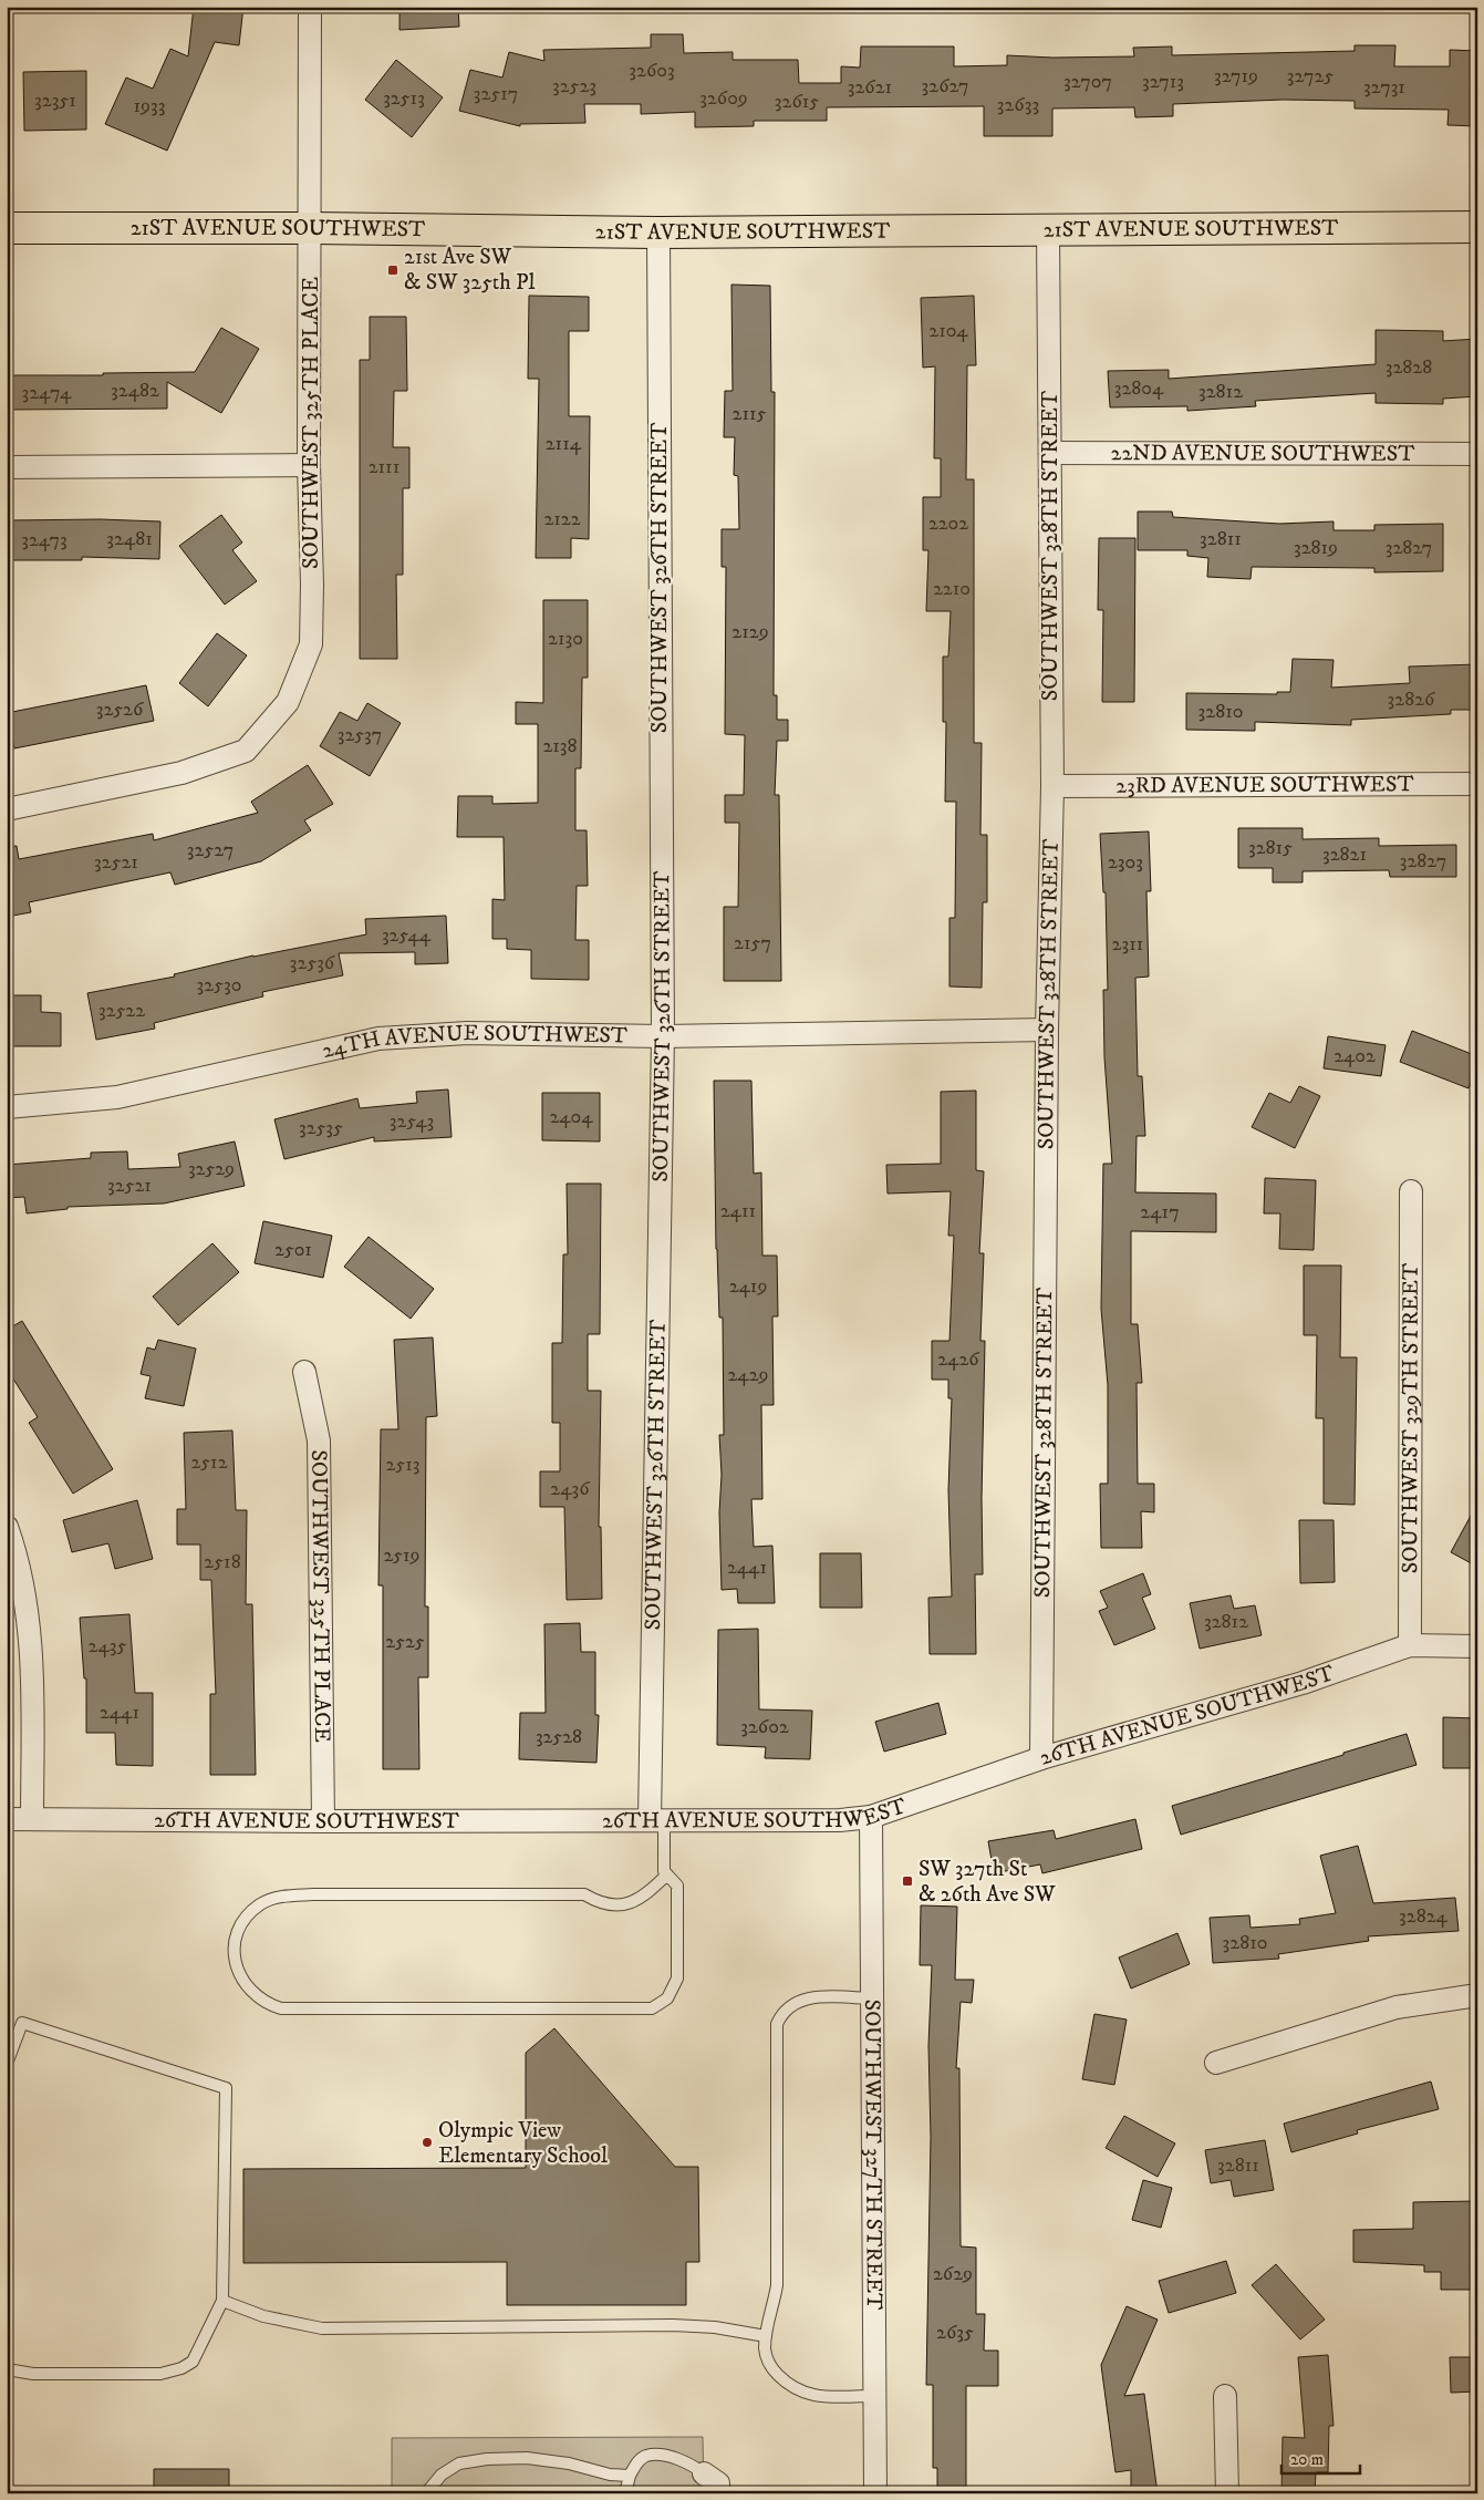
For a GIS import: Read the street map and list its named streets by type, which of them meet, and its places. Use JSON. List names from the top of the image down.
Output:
{
  "streets": {
    "main road": ["21ST AVENUE SOUTHWEST"],
    "street": [
      "SOUTHWEST 325TH PLACE",
      "22ND AVENUE SOUTHWEST",
      "SOUTHWEST 328TH STREET",
      "SOUTHWEST 326TH STREET",
      "23RD AVENUE SOUTHWEST",
      "24TH AVENUE SOUTHWEST",
      "SOUTHWEST 329TH STREET",
      "26TH AVENUE SOUTHWEST",
      "SOUTHWEST 327TH STREET"
    ]
  },
  "crossings": [
    ["21ST AVENUE SOUTHWEST", "SOUTHWEST 325TH PLACE"],
    ["21ST AVENUE SOUTHWEST", "SOUTHWEST 328TH STREET"],
    ["21ST AVENUE SOUTHWEST", "SOUTHWEST 326TH STREET"],
    ["SOUTHWEST 325TH PLACE", "26TH AVENUE SOUTHWEST"],
    ["22ND AVENUE SOUTHWEST", "SOUTHWEST 328TH STREET"],
    ["SOUTHWEST 328TH STREET", "23RD AVENUE SOUTHWEST"],
    ["SOUTHWEST 328TH STREET", "24TH AVENUE SOUTHWEST"],
    ["SOUTHWEST 328TH STREET", "26TH AVENUE SOUTHWEST"],
    ["SOUTHWEST 326TH STREET", "24TH AVENUE SOUTHWEST"],
    ["SOUTHWEST 326TH STREET", "26TH AVENUE SOUTHWEST"],
    ["SOUTHWEST 329TH STREET", "26TH AVENUE SOUTHWEST"],
    ["26TH AVENUE SOUTHWEST", "SOUTHWEST 327TH STREET"]
  ],
  "places": {
    "transit": ["21st Ave SW & SW 325th Pl", "SW 327th St & 26th Ave SW"],
    "other": ["Olympic View Elementary School"]
  },
  "house_numbers": [
    "32603",
    "32719",
    "32725",
    "32707",
    "32713",
    "32523",
    "32627",
    "32621",
    "32731",
    "32517",
    "32513",
    "32609",
    "32351",
    "32615",
    "32633",
    "1933",
    "2104",
    "32828",
    "32804",
    "32482",
    "32812",
    "32474",
    "2115",
    "2114",
    "2111",
    "2122",
    "2202",
    "32481",
    "32811",
    "32473",
    "32819",
    "32827",
    "2210",
    "2129",
    "2130",
    "32826",
    "32526",
    "32810",
    "32537",
    "2138",
    "32815",
    "32527",
    "32821",
    "32827",
    "32521",
    "2303",
    "32544",
    "2157",
    "2311",
    "32536",
    "32530",
    "32522",
    "2402",
    "2404",
    "32543",
    "32535",
    "32529",
    "32521",
    "2411",
    "2417",
    "2501",
    "2419",
    "2426",
    "2429",
    "2512",
    "2513",
    "2436",
    "2519",
    "2518",
    "2441",
    "32812",
    "2525",
    "2435",
    "2441",
    "32602",
    "32528",
    "32824",
    "32810",
    "32811",
    "2629",
    "2635"
  ],
  "scale_bar": "20 m"
}
